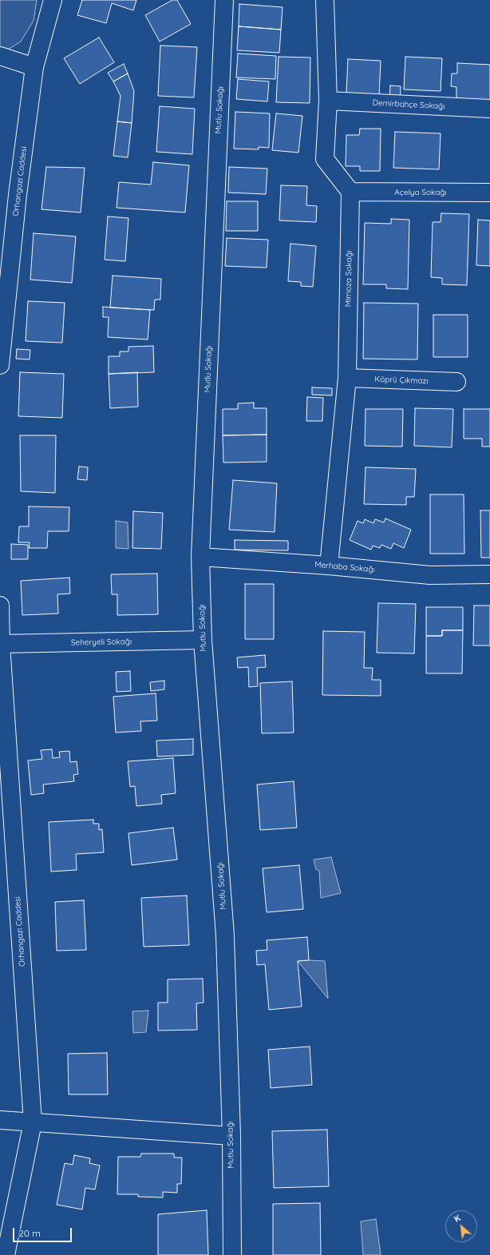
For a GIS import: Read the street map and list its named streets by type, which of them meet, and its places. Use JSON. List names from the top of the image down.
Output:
{
  "streets": {
    "street": [
      "Demirbahçe Sokağı",
      "Mutlu Sokağı",
      "Orhangazi Caddesi",
      "Açelya Sokağı",
      "Mimoza Sokağı",
      "Köprü Çıkmazı",
      "Merhaba Sokağı",
      "Seheryeli Sokağı"
    ]
  },
  "crossings": [
    ["Mutlu Sokağı", "Merhaba Sokağı"],
    ["Mutlu Sokağı", "Seheryeli Sokağı"],
    ["Orhangazi Caddesi", "Seheryeli Sokağı"],
    ["Açelya Sokağı", "Mimoza Sokağı"],
    ["Mimoza Sokağı", "Köprü Çıkmazı"],
    ["Mimoza Sokağı", "Merhaba Sokağı"]
  ],
  "scale_bar": "20 m",
  "north": "top left"
}
